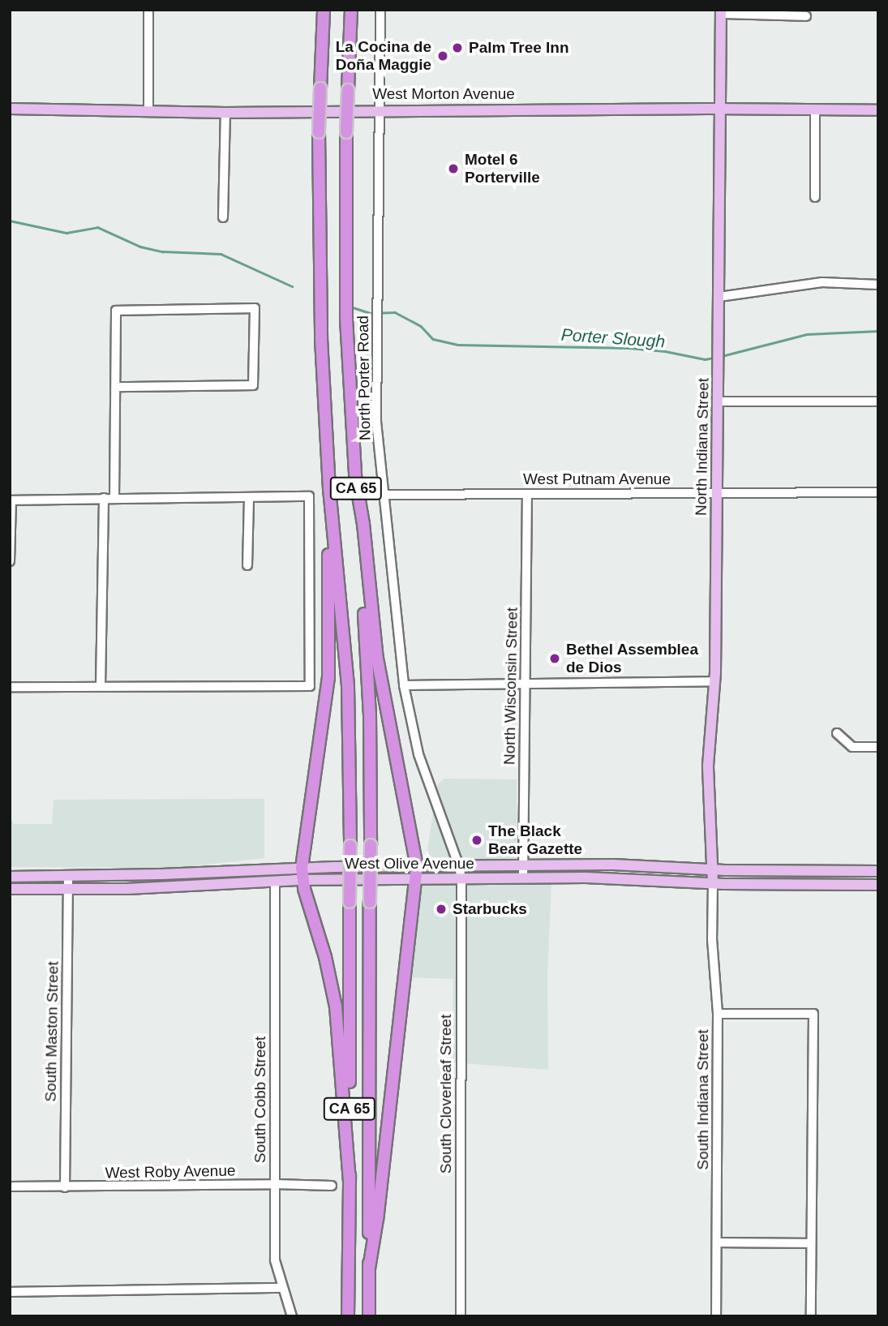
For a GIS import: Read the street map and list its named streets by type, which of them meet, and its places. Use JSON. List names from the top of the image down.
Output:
{
  "streets": {
    "highway": ["CA 65"],
    "main road": ["West Morton Avenue", "North Indiana Street", "West Olive Avenue"],
    "street": [
      "North Porter Road",
      "West Putnam Avenue",
      "North Wisconsin Street",
      "South Maston Street",
      "South Cloverleaf Street",
      "South Cobb Street",
      "South Indiana Street",
      "West Roby Avenue"
    ]
  },
  "crossings": [
    ["West Morton Avenue", "North Porter Road"],
    ["West Morton Avenue", "North Indiana Street"],
    ["North Porter Road", "West Putnam Avenue"],
    ["North Porter Road", "West Olive Avenue"],
    ["North Porter Road", "South Cloverleaf Street"],
    ["North Indiana Street", "West Putnam Avenue"],
    ["North Indiana Street", "West Olive Avenue"],
    ["North Indiana Street", "South Indiana Street"],
    ["West Putnam Avenue", "North Wisconsin Street"],
    ["North Wisconsin Street", "West Olive Avenue"],
    ["West Olive Avenue", "South Maston Street"],
    ["West Olive Avenue", "South Cloverleaf Street"],
    ["West Olive Avenue", "South Cobb Street"],
    ["West Olive Avenue", "South Indiana Street"],
    ["South Maston Street", "West Roby Avenue"],
    ["South Cobb Street", "West Roby Avenue"]
  ],
  "water": ["Porter Slough"],
  "places": [
    "Palm Tree Inn",
    "La Cocina de Doña Maggie",
    "Motel 6 Porterville",
    "Bethel Assemblea de Dios",
    "The Black Bear Gazette",
    "Starbucks"
  ]
}
